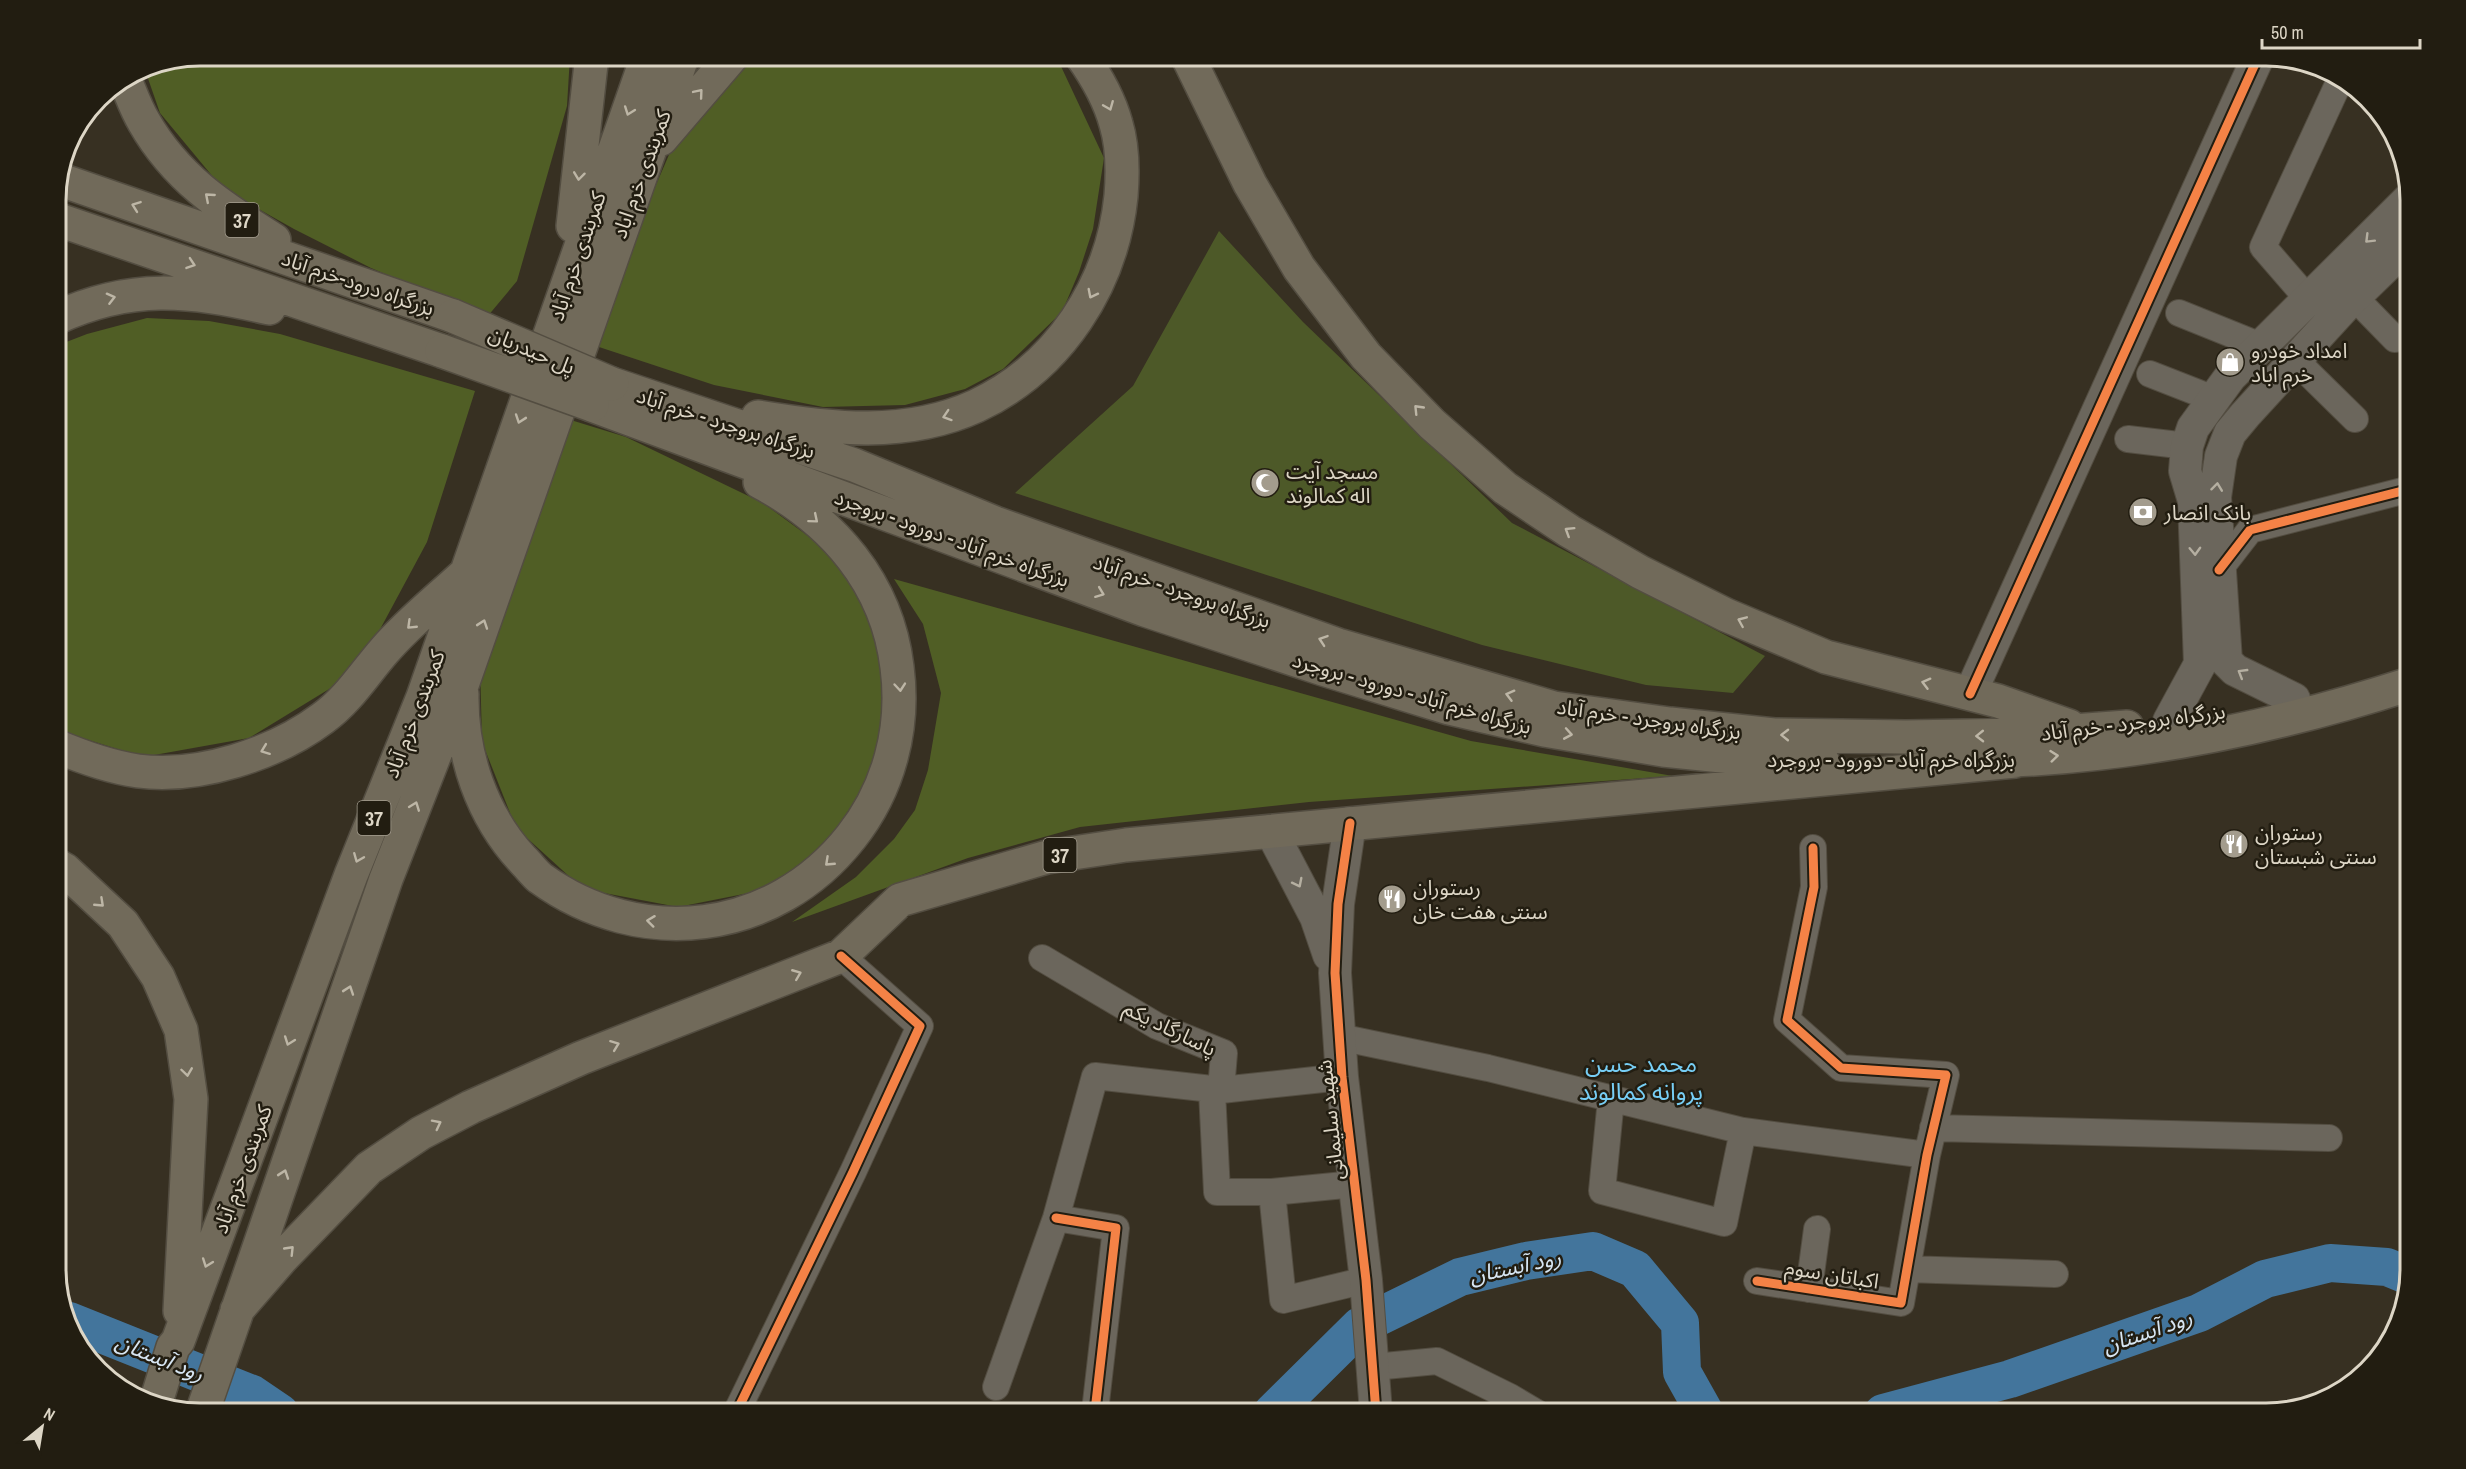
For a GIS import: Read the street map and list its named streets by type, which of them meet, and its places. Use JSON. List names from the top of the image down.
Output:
{
  "streets": {
    "highway": [
      "کمربندی خرم اباد",
      "37",
      "کمربندی خرم آباد",
      "بزرگراه درود-خرم آباد",
      "پل حیدریان",
      "بزرگراه بروجرد - خرم آباد",
      "بزرگراه خرم آباد - دورود - بروجرد"
    ],
    "street": ["پاسارگاد یکم", "شهید سلیمانی", "اکباتان سوم"]
  },
  "crossings": [
    ["کمربندی خرم اباد", "37"],
    ["کمربندی خرم اباد", "کمربندی خرم آباد"],
    ["37", "کمربندی خرم آباد"],
    ["37", "بزرگراه درود-خرم آباد"],
    ["37", "بزرگراه بروجرد - خرم آباد"],
    ["37", "بزرگراه خرم آباد - دورود - بروجرد"],
    ["37", "شهید سلیمانی"],
    ["بزرگراه درود-خرم آباد", "پل حیدریان"],
    ["پل حیدریان", "بزرگراه بروجرد - خرم آباد"],
    ["پل حیدریان", "بزرگراه خرم آباد - دورود - بروجرد"],
    ["بزرگراه بروجرد - خرم آباد", "بزرگراه خرم آباد - دورود - بروجرد"]
  ],
  "districts": ["محمد حسن پروانه کمالوند"],
  "water": ["رود آبستان"],
  "places": {
    "shop": ["امداد خودرو خرم اباد"],
    "mosque": ["مسجد آیت اله کمالوند"],
    "bank": ["بانک انصار"],
    "restaurant": ["رستوران سنتی شبستان", "رستوران سنتی هفت خان"]
  },
  "scale_bar": "50 m",
  "north": "top right"
}
